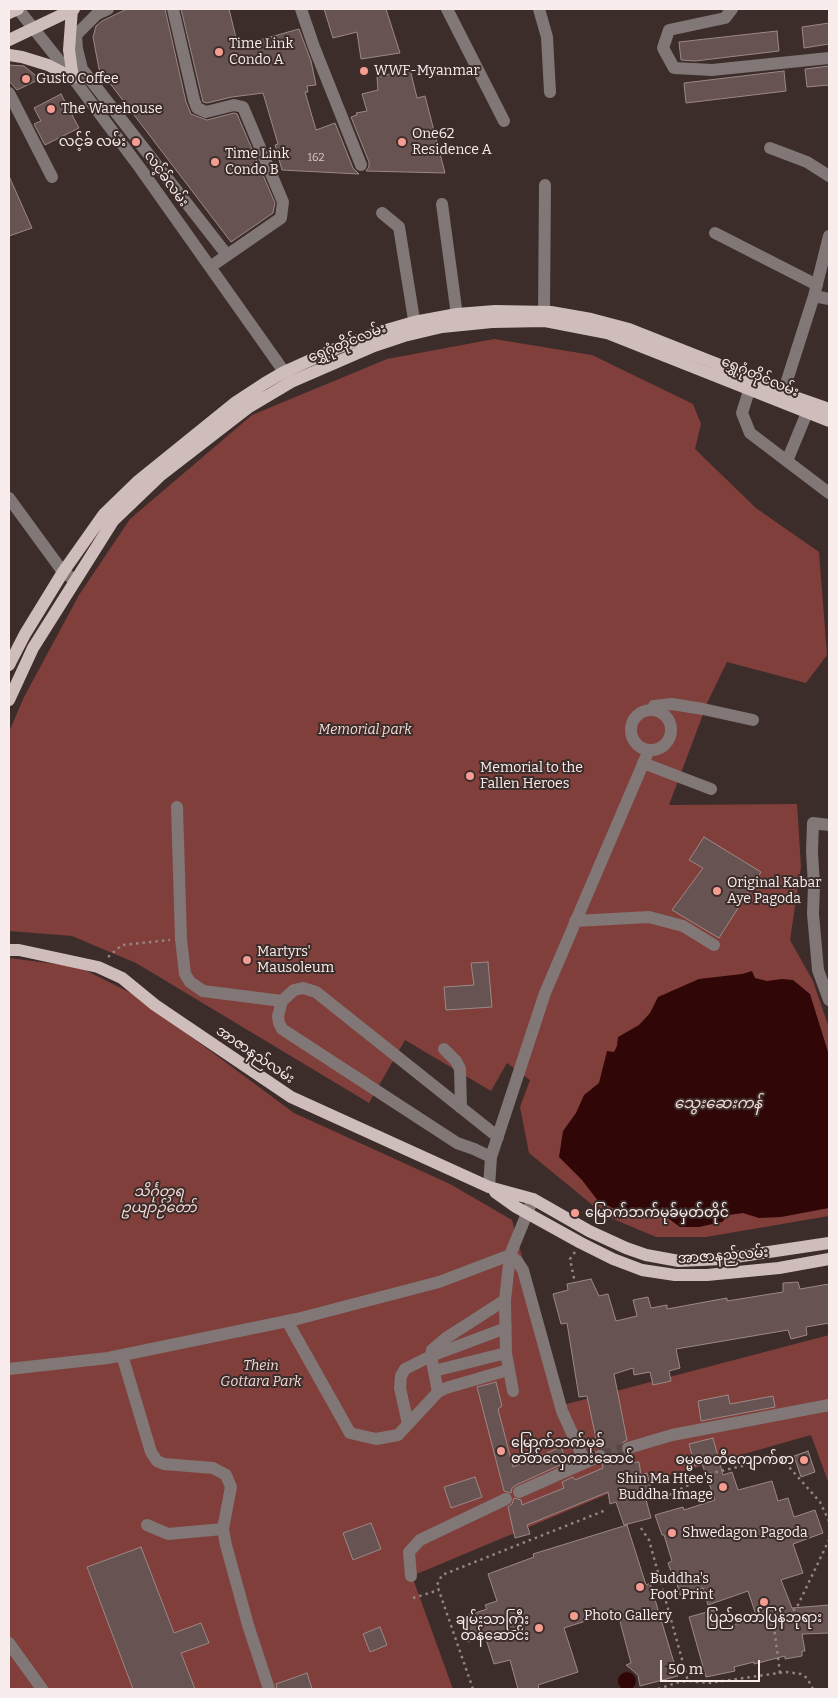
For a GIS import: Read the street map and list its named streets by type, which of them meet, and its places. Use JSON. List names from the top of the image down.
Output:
{
  "streets": {
    "main road": ["ရွှေဂုံတိုင်လမ်း", "အာဇာနည်လမ်း"],
    "street": ["လင့်ခ်လမ်း"]
  },
  "crossings": [
    ["လင့်ခ်လမ်း", "ရွှေဂုံတိုင်လမ်း"]
  ],
  "water": ["သွေးဆေးကန်"],
  "parks": ["Memorial park", "သိင်္ဂုတ္တရ ဥယျာဉ်တော်", "Thein Gottara Park"],
  "places": [
    "Time Link Condo A",
    "WWF-Myanmar",
    "Gusto Coffee",
    "The Warehouse",
    "လင့်ခ် လမ်း",
    "One62 Residence A",
    "Time Link Condo B",
    "Memorial to the Fallen Heroes",
    "Original Kabar Aye Pagoda",
    "Martyrs' Mausoleum",
    "မြောက်ဘက်မုခ်မှတ်တိုင်",
    "မြောက်ဘက်မုခ် ဓာတ်လှေကားဆောင်",
    "ဓမ္မစေတီကျောက်စာ",
    "Shin Ma Htee's Buddha Image",
    "Shwedagon Pagoda",
    "Buddha's Foot Print",
    "ပြည်တော်ပြန်ဘုရား",
    "Photo Gallery",
    "ချမ်းသာကြီး တန်ဆောင်း"
  ],
  "house_numbers": ["162"],
  "scale_bar": "50 m"
}
